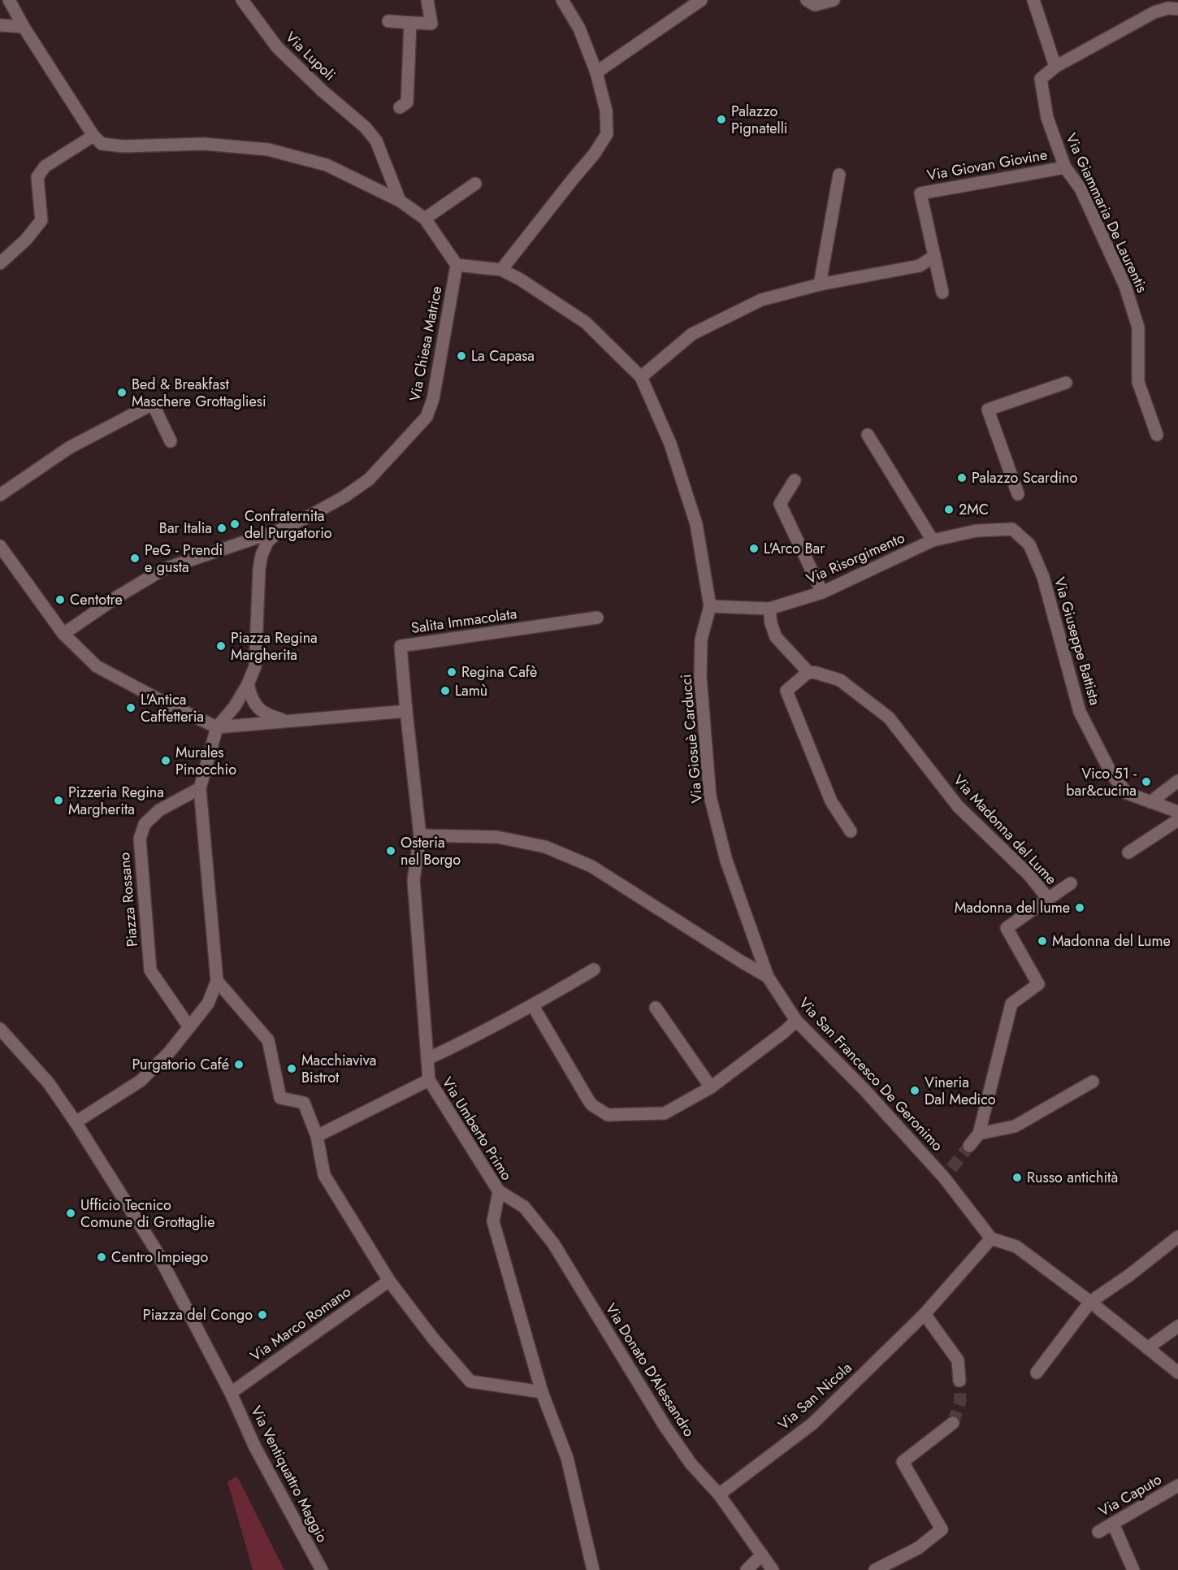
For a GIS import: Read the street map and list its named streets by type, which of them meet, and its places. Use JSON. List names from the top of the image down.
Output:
{
  "streets": {
    "street": [
      "Via Lupoli",
      "Via Giovan Giovine",
      "Via Giammaria De Laurentis",
      "Via Chiesa Matrice",
      "Via Risorgimento",
      "Salita Immacolata",
      "Via Giuseppe Battista",
      "Via Giosuè Carducci",
      "Via Madonna del Lume",
      "Piazza Rossano",
      "Via San Francesco De Geronimo",
      "Via Umberto Primo",
      "Via Marco Romano",
      "Via Donato D'Alessandro",
      "Via San Nicola",
      "Via Ventiquattro Maggio",
      "Via Caputo"
    ]
  },
  "crossings": [
    ["Via Giovan Giovine", "Via Giammaria De Laurentis"],
    ["Via Risorgimento", "Via Giuseppe Battista"],
    ["Via Risorgimento", "Via Giosuè Carducci"],
    ["Via Giosuè Carducci", "Via San Francesco De Geronimo"],
    ["Via San Francesco De Geronimo", "Via Umberto Primo"],
    ["Via San Francesco De Geronimo", "Via San Nicola"],
    ["Via Umberto Primo", "Via Donato D'Alessandro"],
    ["Via Marco Romano", "Via Ventiquattro Maggio"],
    ["Via Donato D'Alessandro", "Via San Nicola"]
  ],
  "places": [
    "Palazzo Pignatelli",
    "La Capasa",
    "Bed & Breakfast Maschere Grottagliesi",
    "Palazzo Scardino",
    "2MC",
    "Confraternita del Purgatorio",
    "Bar Italia",
    "L'Arco Bar",
    "PeG - Prendi e gusta",
    "Centotre",
    "Piazza Regina Margherita",
    "Regina Cafè",
    "Lamù",
    "L'Antica Caffetteria",
    "Murales Pinocchio",
    "Vico 51 - bar&cucina",
    "Pizzeria Regina Margherita",
    "Osteria nel Borgo",
    "Madonna del lume",
    "Madonna del Lume",
    "Purgatorio Café",
    "Macchiaviva Bistrot",
    "Vineria Dal Medico",
    "Russo antichità",
    "Ufficio Tecnico Comune di Grottaglie",
    "Centro Impiego",
    "Piazza del Congo"
  ]
}
